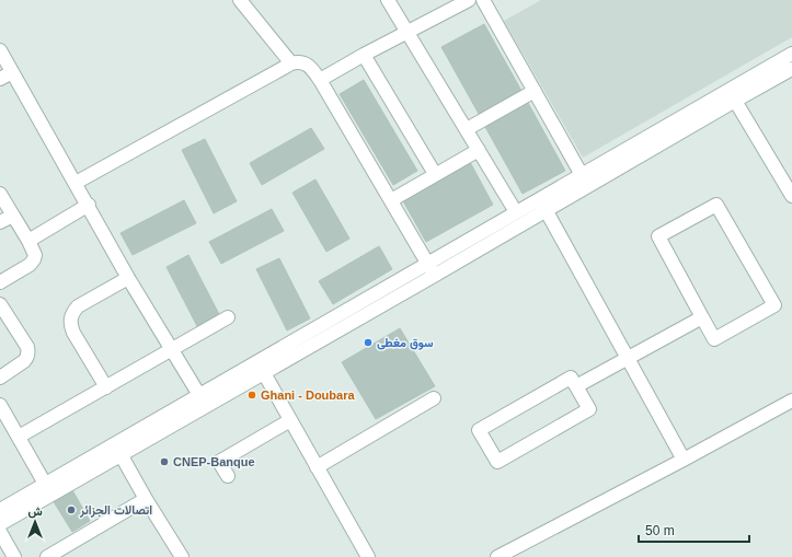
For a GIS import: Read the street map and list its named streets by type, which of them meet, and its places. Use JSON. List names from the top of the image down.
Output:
{
  "places": [
    "سوق مغطى",
    "Ghani - Doubara",
    "CNEP-Banque",
    "اتصالات الجزائر"
  ],
  "scale_bar": "50 m",
  "north": "top"
}
